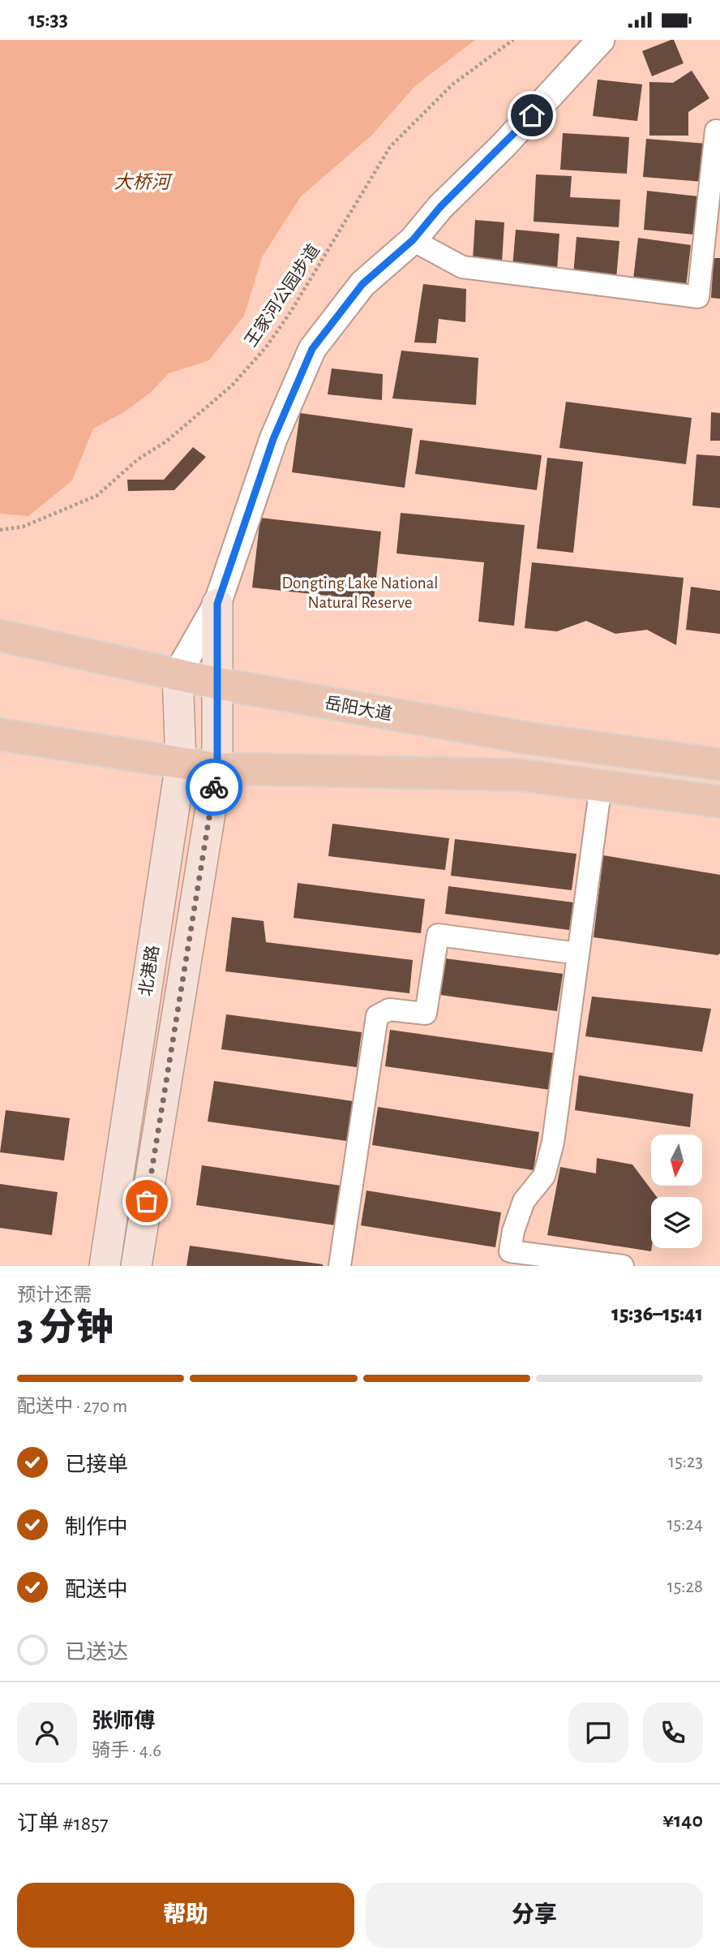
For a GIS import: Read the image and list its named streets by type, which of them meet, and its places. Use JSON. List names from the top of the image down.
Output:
{
  "streets": {
    "main road": ["岳阳大道", "北港路"],
    "path": ["王家河公园步道"]
  },
  "crossings": [
    ["岳阳大道", "北港路"]
  ],
  "water": ["大桥河"],
  "parks": ["Dongting Lake National Natural Reserve"],
  "north": "bottom",
  "page": {
    "status": "15:33",
    "heading": ["3 分钟", "预计还需", "15:36–15:41"],
    "panel": [
      "张师傅",
      "骑手 · 4.6",
      "订单 #1857",
      "¥140"
    ],
    "bar": "配送中 · 270 m",
    "list": [
      ["已接单", "15:23"],
      ["制作中", "15:24"],
      ["配送中", "15:28"],
      "已送达"
    ],
    "buttons": ["帮助", "分享"]
  }
}
